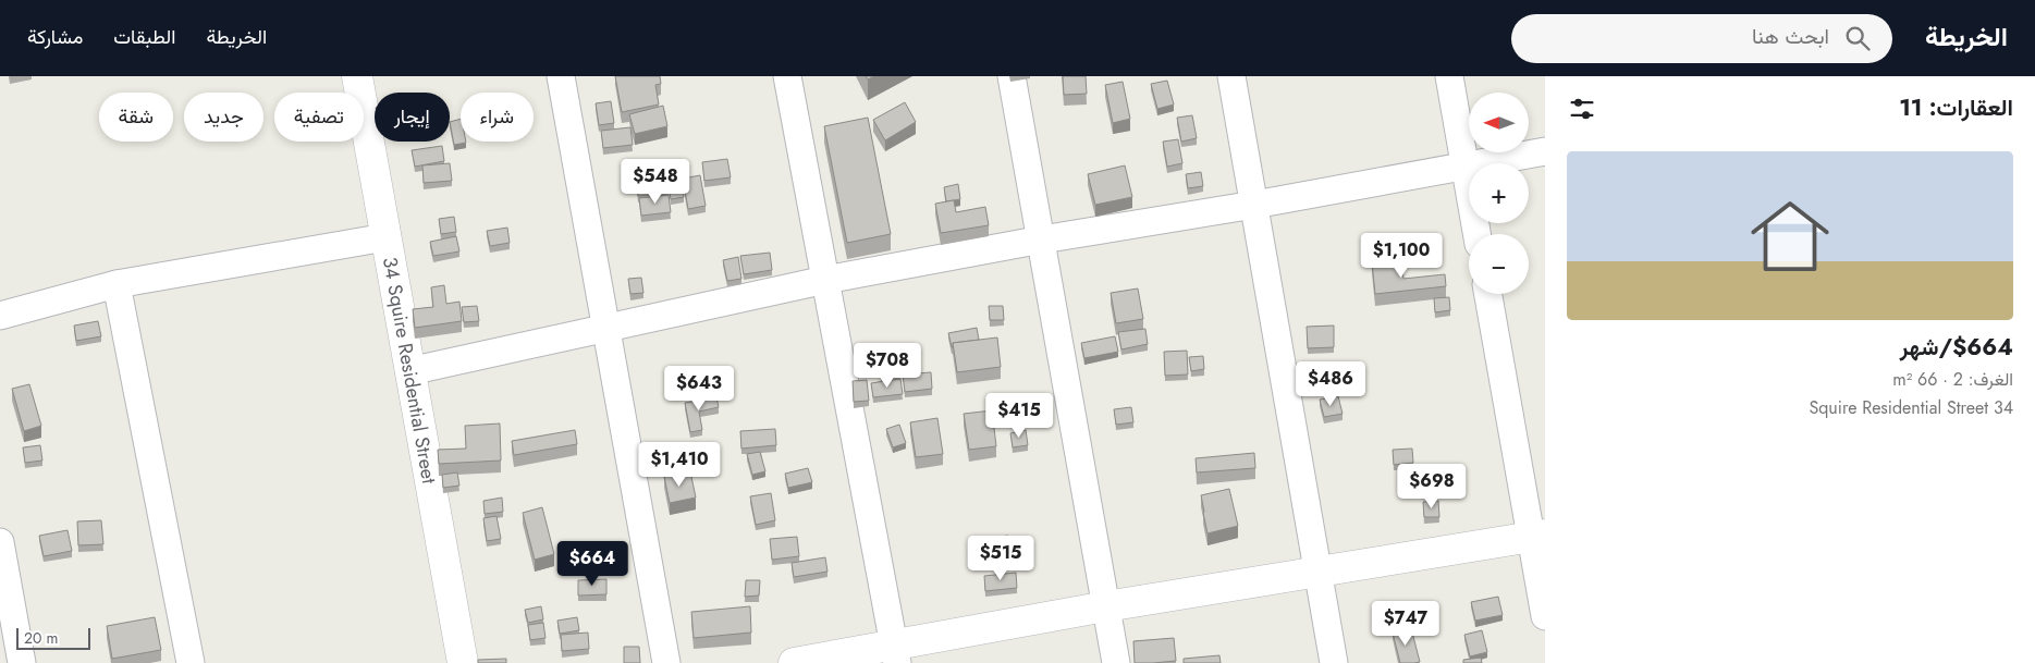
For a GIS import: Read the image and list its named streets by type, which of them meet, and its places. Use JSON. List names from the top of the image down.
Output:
{
  "streets": {
    "street": ["34 Squire Residential Street"]
  },
  "scale_bar": "20 m",
  "north": "left",
  "page": {
    "header": "الخريطة",
    "search": "ابحث هنا",
    "nav": ["الخريطة", "الطبقات", "مشاركة"],
    "heading": "العقارات: 11",
    "map_buttons": ["+", "−"],
    "chip": [
      "شراء",
      "إيجار",
      "تصفية",
      "جديد",
      "شقة"
    ],
    "list": [
      {
        "name": "$664/شهر",
        "note": "الغرف: 2 · 66 m² · 34 Squire Residential Street"
      }
    ],
    "price": [
      "$548",
      "$1,100",
      "$708",
      "$486",
      "$643",
      "$415",
      "$1,410",
      "$698",
      "$515",
      "$664",
      "$747"
    ],
    "scale": "20 m"
  }
}
